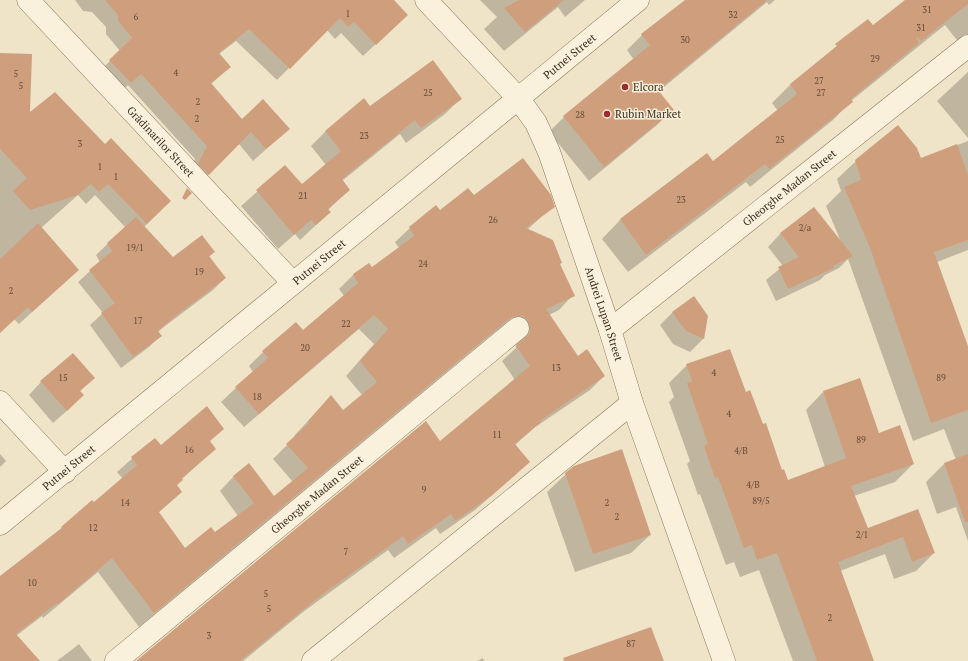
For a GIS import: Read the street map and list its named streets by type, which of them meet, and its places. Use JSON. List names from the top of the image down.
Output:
{
  "streets": {
    "street": [
      "Putnei Street",
      "Grădinarilor Street",
      "Gheorghe Madan Street",
      "Andrei Lupan Street"
    ]
  },
  "crossings": [
    ["Putnei Street", "Grădinarilor Street"],
    ["Putnei Street", "Andrei Lupan Street"],
    ["Gheorghe Madan Street", "Andrei Lupan Street"]
  ],
  "places": ["Elcora", "Rubin Market"],
  "house_numbers": [
    "31",
    "1",
    "32",
    "6",
    "31",
    "30",
    "29",
    "4",
    "5",
    "27",
    "5",
    "25",
    "27",
    "2",
    "28",
    "2",
    "23",
    "25",
    "3",
    "1",
    "1",
    "21",
    "23",
    "26",
    "2/a",
    "19/1",
    "24",
    "19",
    "2",
    "17",
    "22",
    "20",
    "13",
    "4",
    "15",
    "89",
    "18",
    "4",
    "11",
    "89",
    "16",
    "4/B",
    "4/B",
    "9",
    "89/5",
    "14",
    "2",
    "2",
    "12",
    "2/1",
    "7",
    "10",
    "5",
    "5",
    "2",
    "3",
    "87"
  ]
}
